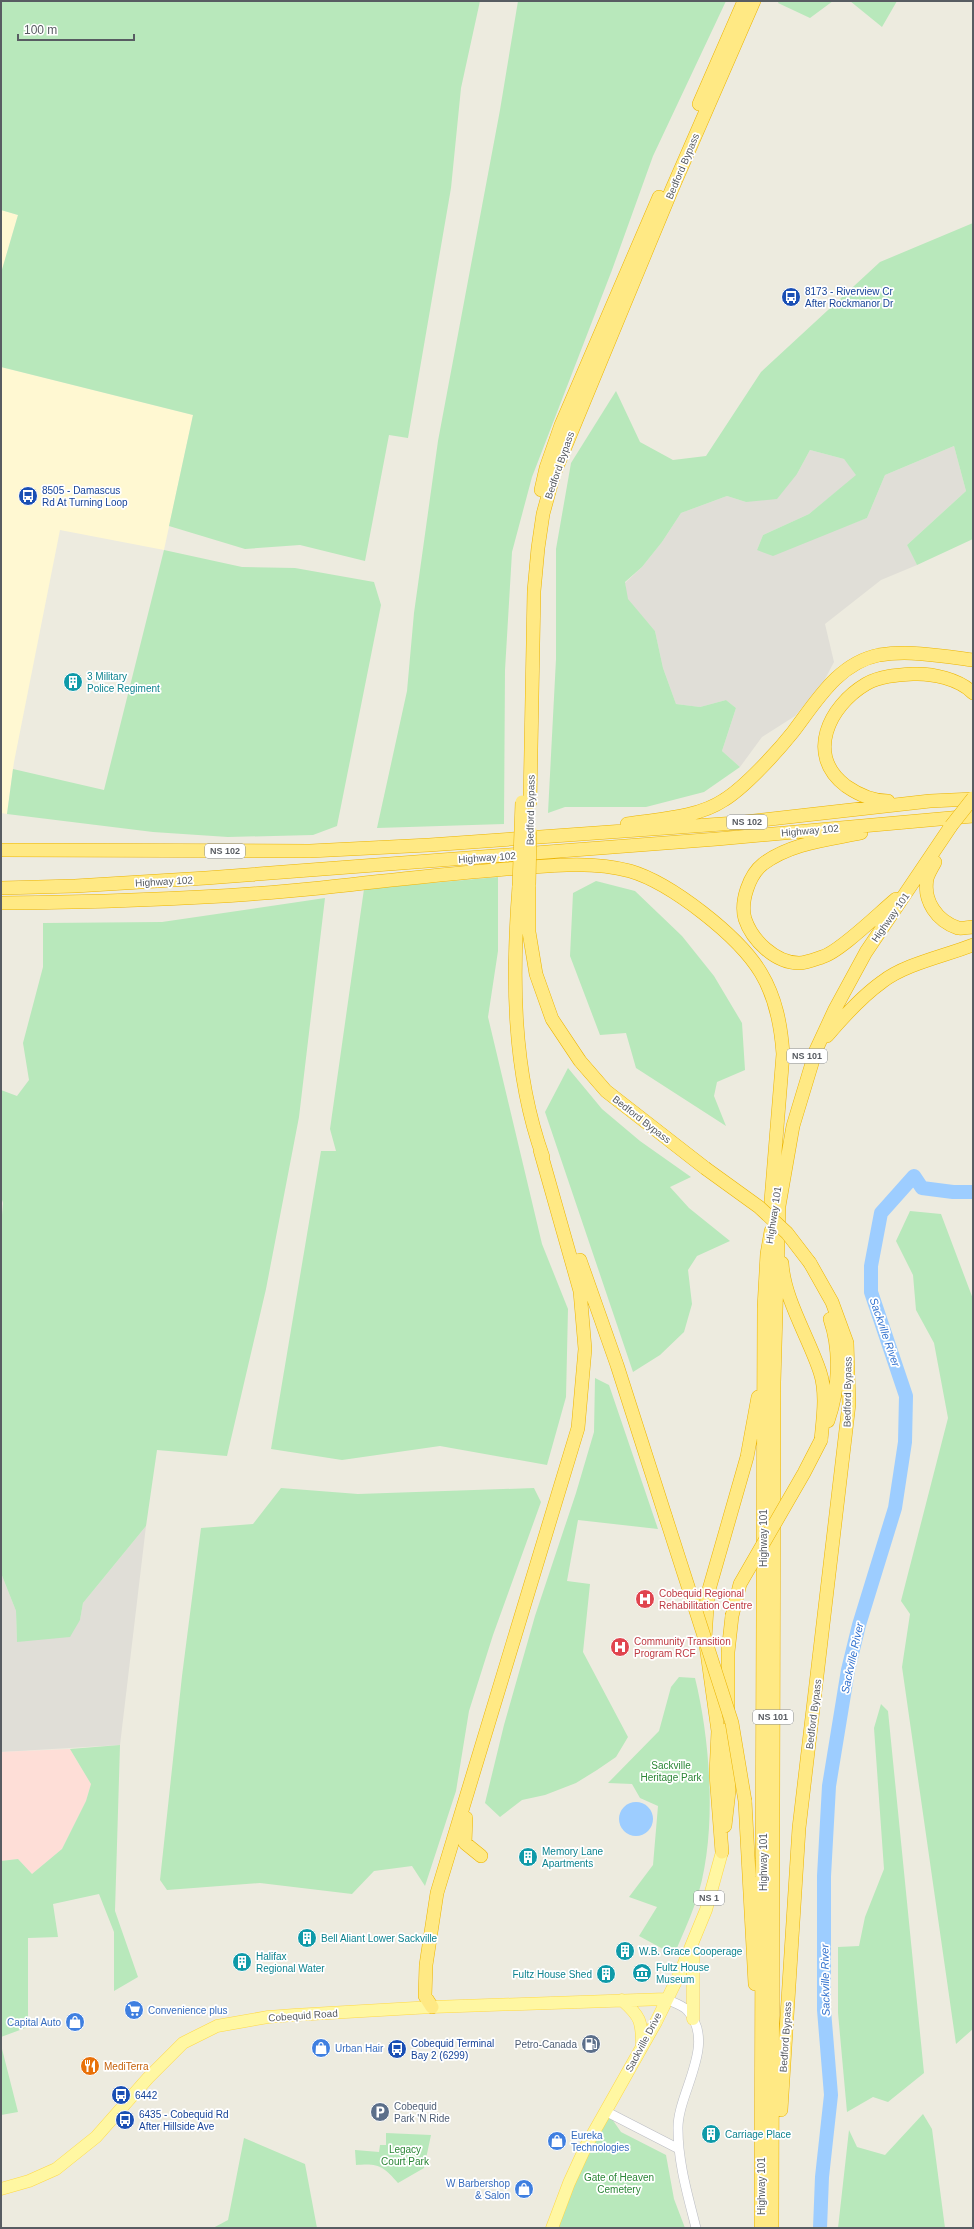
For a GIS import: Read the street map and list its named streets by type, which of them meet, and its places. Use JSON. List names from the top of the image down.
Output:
{
  "streets": {
    "highway": [
      "Bedford Bypass",
      "NS 102",
      "Highway 102",
      "Highway 101",
      "NS 101"
    ],
    "main road": ["NS 1", "Cobequid Road", "Sackville Drive"]
  },
  "crossings": [
    ["Bedford Bypass", "Highway 101"],
    ["Highway 102", "Highway 101"],
    ["Cobequid Road", "Sackville Drive"]
  ],
  "water": ["Sackville River"],
  "parks": ["Sackville Heritage Park", "Legacy Court Park", "Gate of Heaven Cemetery"],
  "places": {
    "bus stop": [
      "8173 - Riverview Cr After Rockmanor Dr",
      "8505 - Damascus Rd At Turning Loop",
      "Cobequid Terminal Bay 2 (6299)",
      "6442",
      "6435 - Cobequid Rd After Hillside Ave"
    ],
    "building": [
      "3 Military Police Regiment",
      "Memory Lane Apartments",
      "Bell Aliant Lower Sackville",
      "W.B. Grace Cooperage",
      "Halifax Regional Water",
      "Fultz House Shed",
      "Carriage Place"
    ],
    "hospital": ["Cobequid Regional Rehabilitation Centre", "Community Transition Program RCF"],
    "museum": ["Fultz House Museum"],
    "supermarket": ["Convenience plus"],
    "shop": [
      "Capital Auto",
      "Urban Hair",
      "Eureka Technologies",
      "W Barbershop & Salon"
    ],
    "fuel station": ["Petro-Canada"],
    "restaurant": ["MediTerra"],
    "parking": ["Cobequid Park 'N Ride"]
  },
  "scale_bar": "100 m"
}
